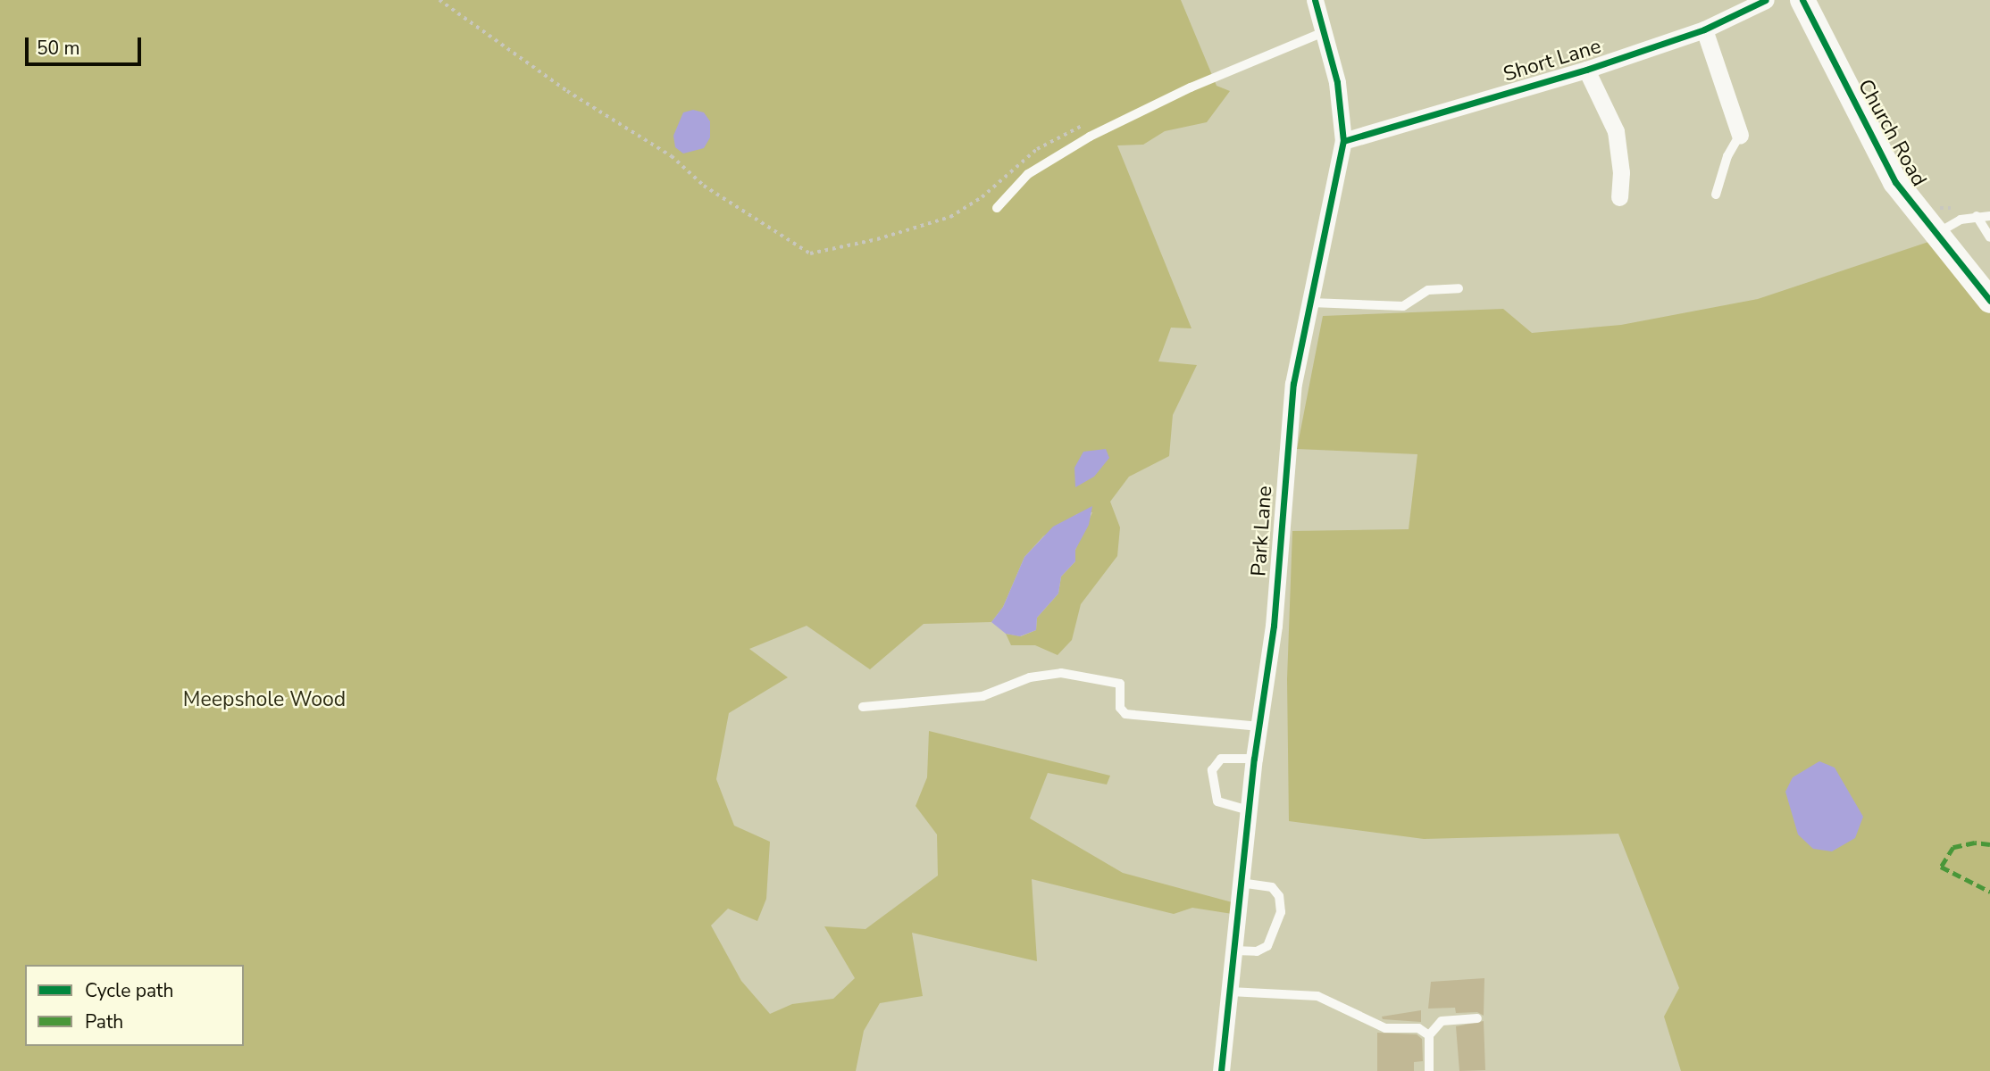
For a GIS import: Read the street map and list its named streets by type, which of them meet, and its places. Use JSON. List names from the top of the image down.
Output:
{
  "streets": {
    "street": ["Short Lane", "Church Road", "Park Lane"]
  },
  "crossings": [
    ["Short Lane", "Park Lane"]
  ],
  "parks": ["Meepshole Wood"],
  "legend": ["Cycle path", "Path"],
  "scale_bar": "50 m"
}
